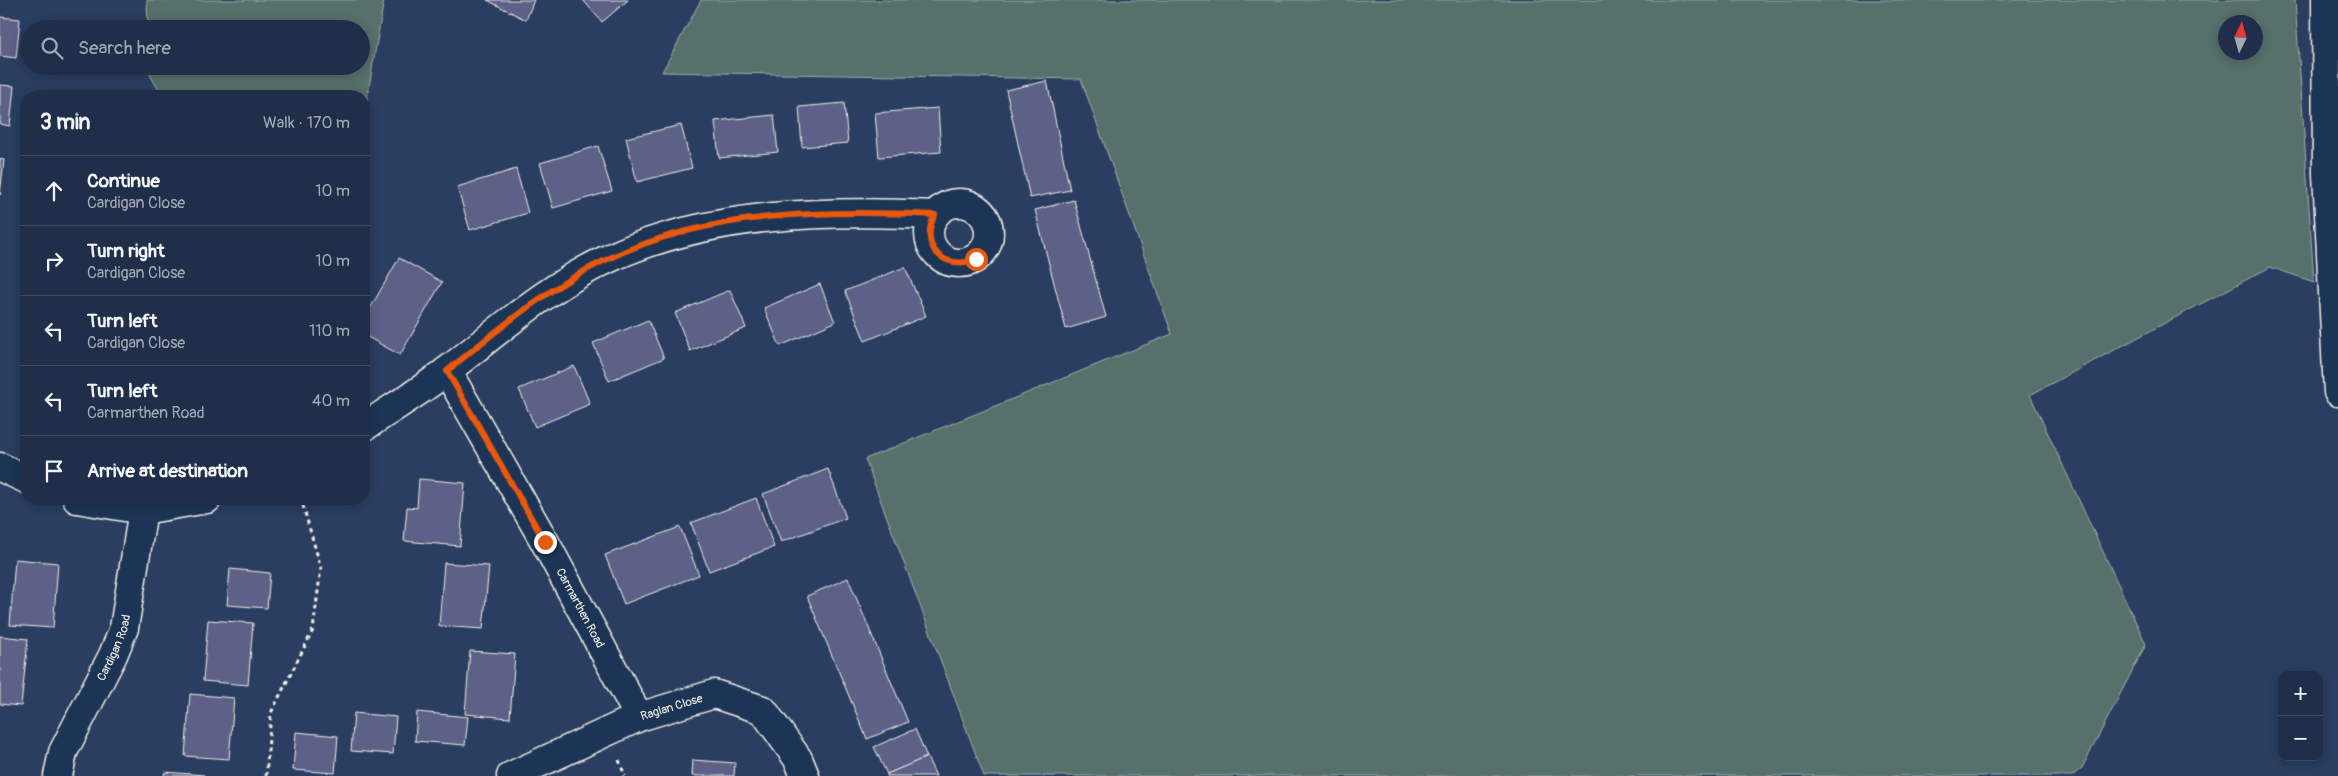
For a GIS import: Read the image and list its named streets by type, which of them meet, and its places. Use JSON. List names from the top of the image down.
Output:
{
  "streets": {
    "street": ["Carmarthen Road", "Cardigan Road", "Raglan Close"]
  },
  "crossings": [
    ["Carmarthen Road", "Raglan Close"]
  ],
  "north": "top",
  "page": {
    "search": "Search here",
    "heading": ["3 min", "Walk · 170 m"],
    "list": [
      ["Continue", "Cardigan Close", "10 m"],
      ["Turn right", "Cardigan Close", "10 m"],
      ["Turn left", "Cardigan Close", "110 m"],
      ["Turn left", "Carmarthen Road", "40 m"],
      "Arrive at destination"
    ],
    "map_buttons": ["+", "−"]
  }
}
